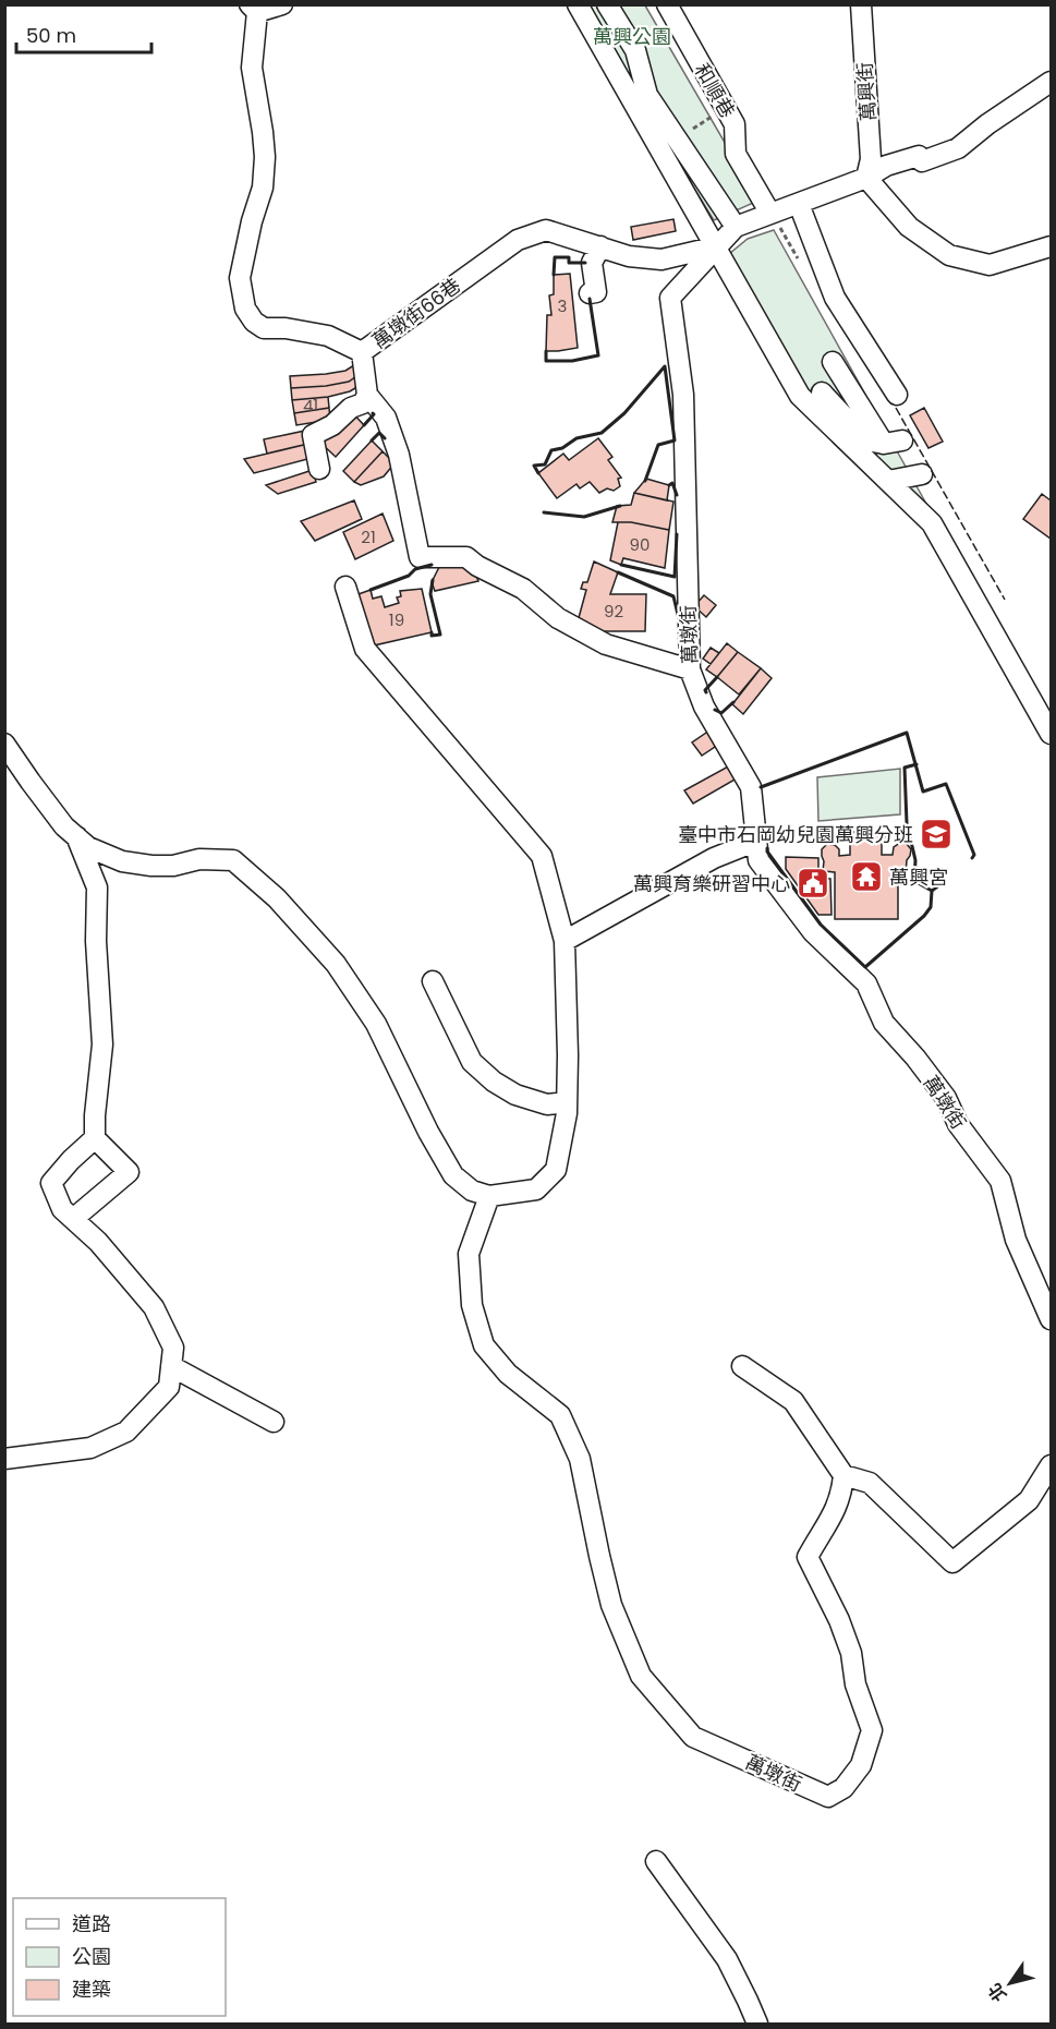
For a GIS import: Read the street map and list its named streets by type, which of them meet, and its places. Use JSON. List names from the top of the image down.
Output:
{
  "streets": {
    "street": [
      "和順巷",
      "萬興街",
      "萬墩街66巷",
      "萬墩街"
    ]
  },
  "crossings": [
    ["萬墩街66巷", "萬墩街"]
  ],
  "parks": ["萬興公園"],
  "places": {
    "school or university": ["臺中市石岡幼兒園萬興分班"],
    "temple": ["萬興宮"],
    "public building": ["萬興育樂研習中心"]
  },
  "house_numbers": [
    "3",
    "41",
    "21",
    "90",
    "92",
    "19"
  ],
  "legend": ["道路", "公園", "建築"],
  "scale_bar": "50 m",
  "north": "bottom left"
}
